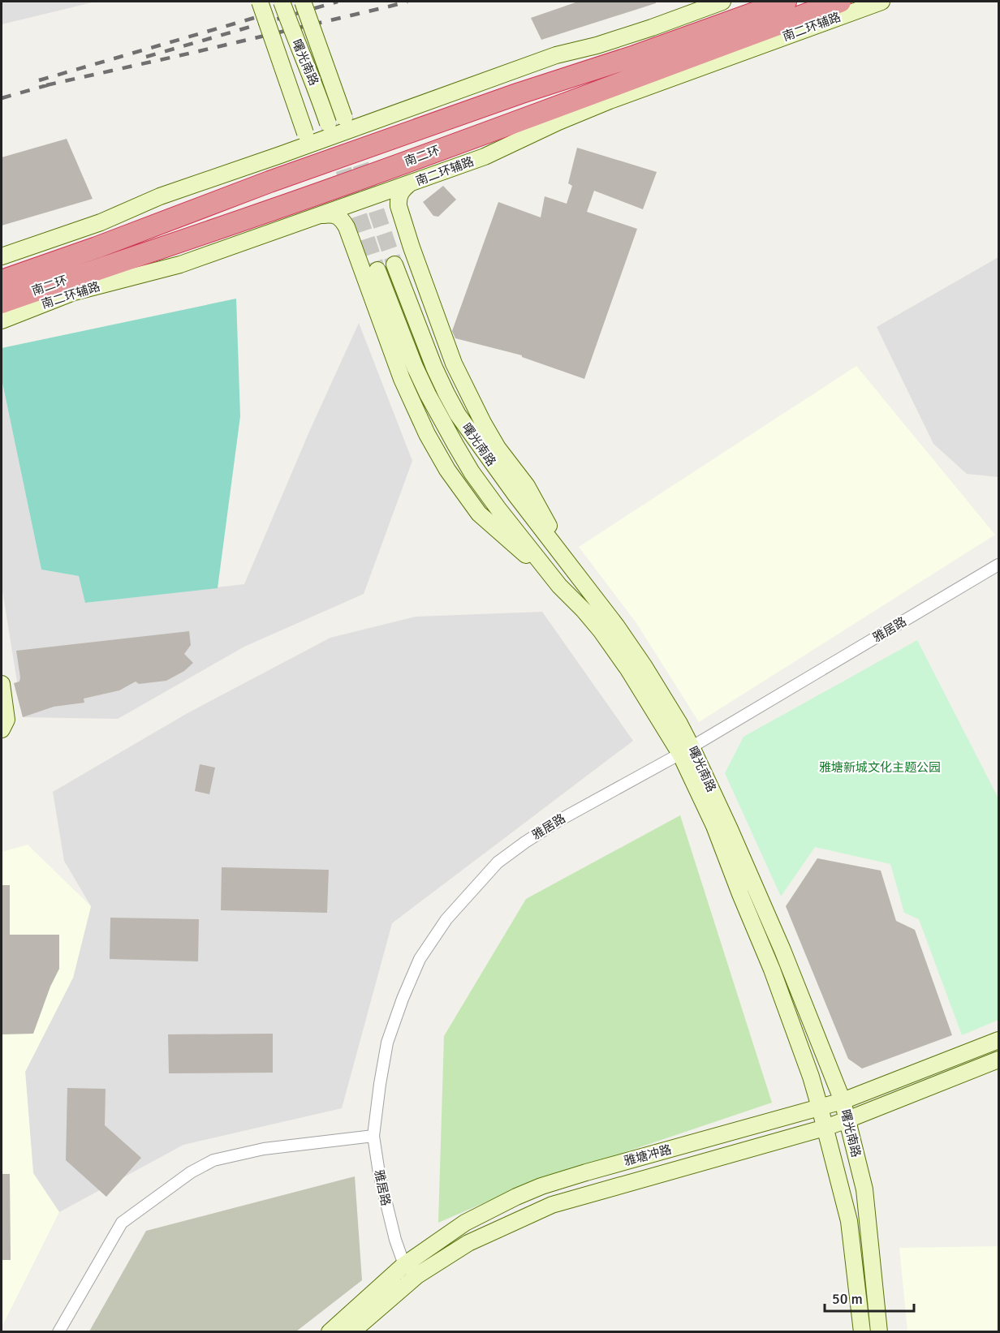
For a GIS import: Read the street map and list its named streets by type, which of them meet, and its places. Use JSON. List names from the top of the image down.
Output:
{
  "streets": {
    "highway": ["南二环"],
    "main road": ["南二环辅路", "曙光南路", "雅塘冲路"],
    "street": ["雅居路"]
  },
  "crossings": [
    ["曙光南路", "雅居路"],
    ["曙光南路", "雅塘冲路"],
    ["雅居路", "雅塘冲路"]
  ],
  "parks": ["雅塘新城文化主题公园"],
  "scale_bar": "50 m"
}
